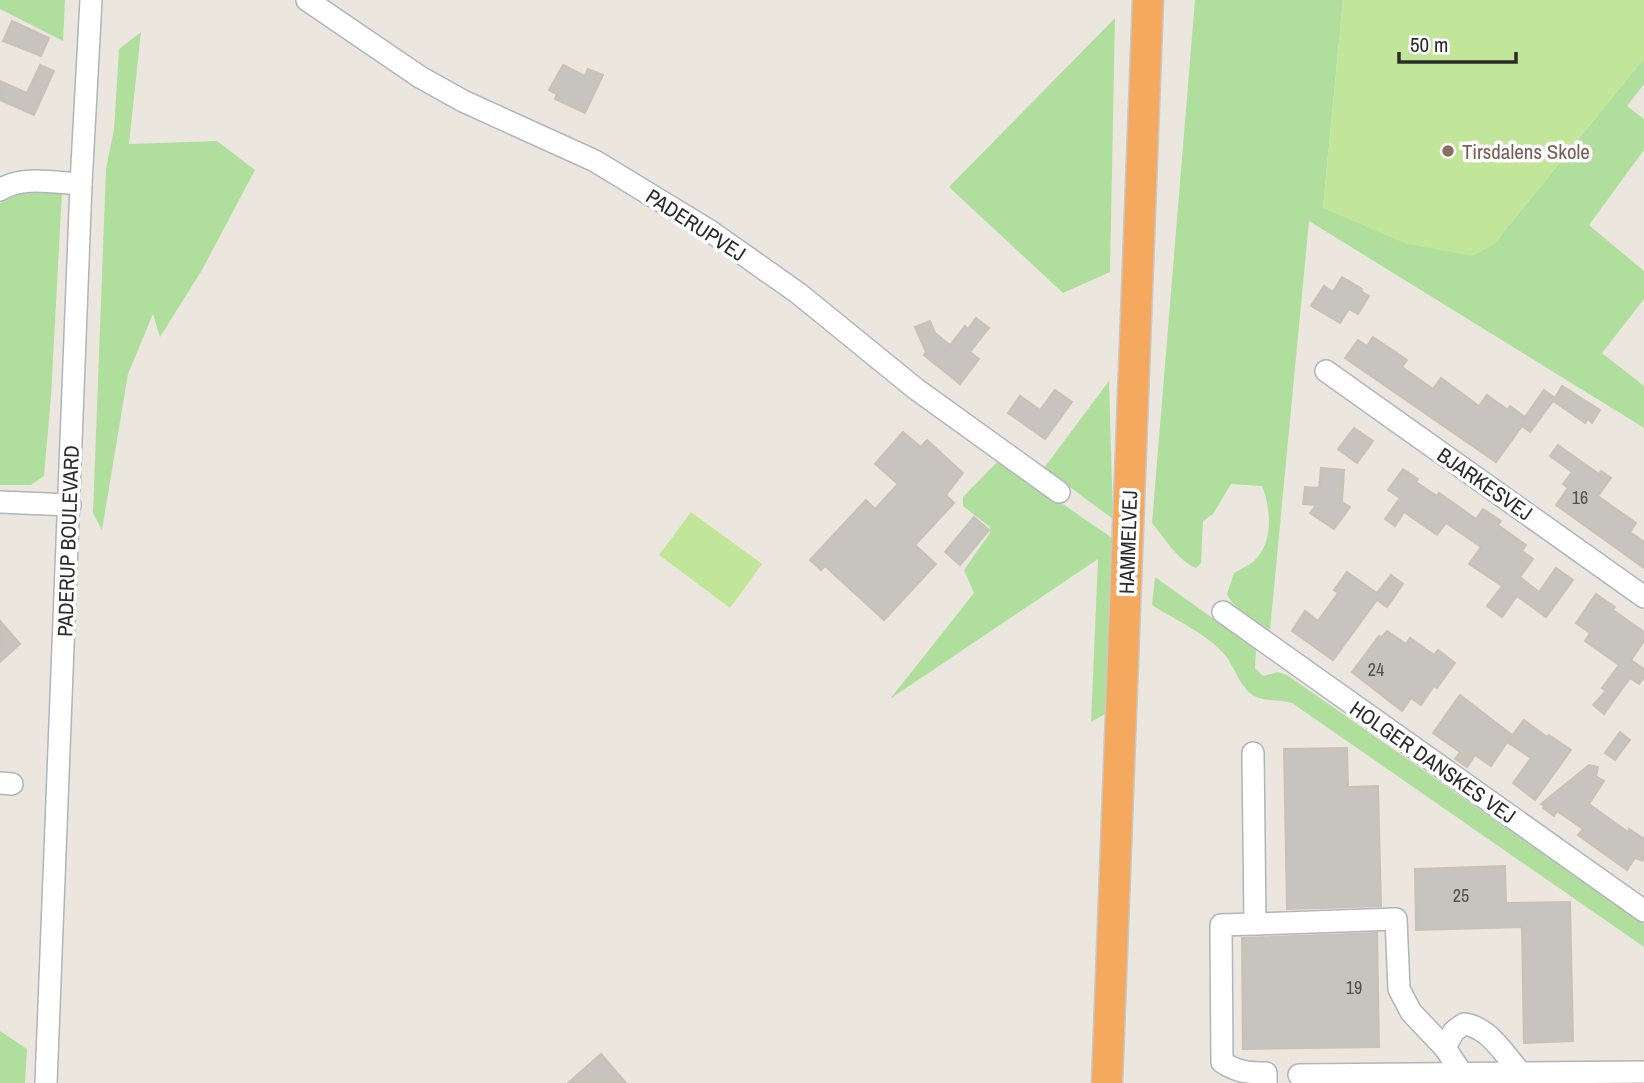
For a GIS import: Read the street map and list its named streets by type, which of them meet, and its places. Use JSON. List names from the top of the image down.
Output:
{
  "streets": {
    "highway": ["HAMMELVEJ"],
    "street": [
      "PADERUPVEJ",
      "BJARKESVEJ",
      "PADERUP BOULEVARD",
      "HOLGER DANSKES VEJ"
    ]
  },
  "places": ["Tirsdalens Skole"],
  "house_numbers": [
    "16",
    "24",
    "25",
    "19"
  ],
  "scale_bar": "50 m"
}
